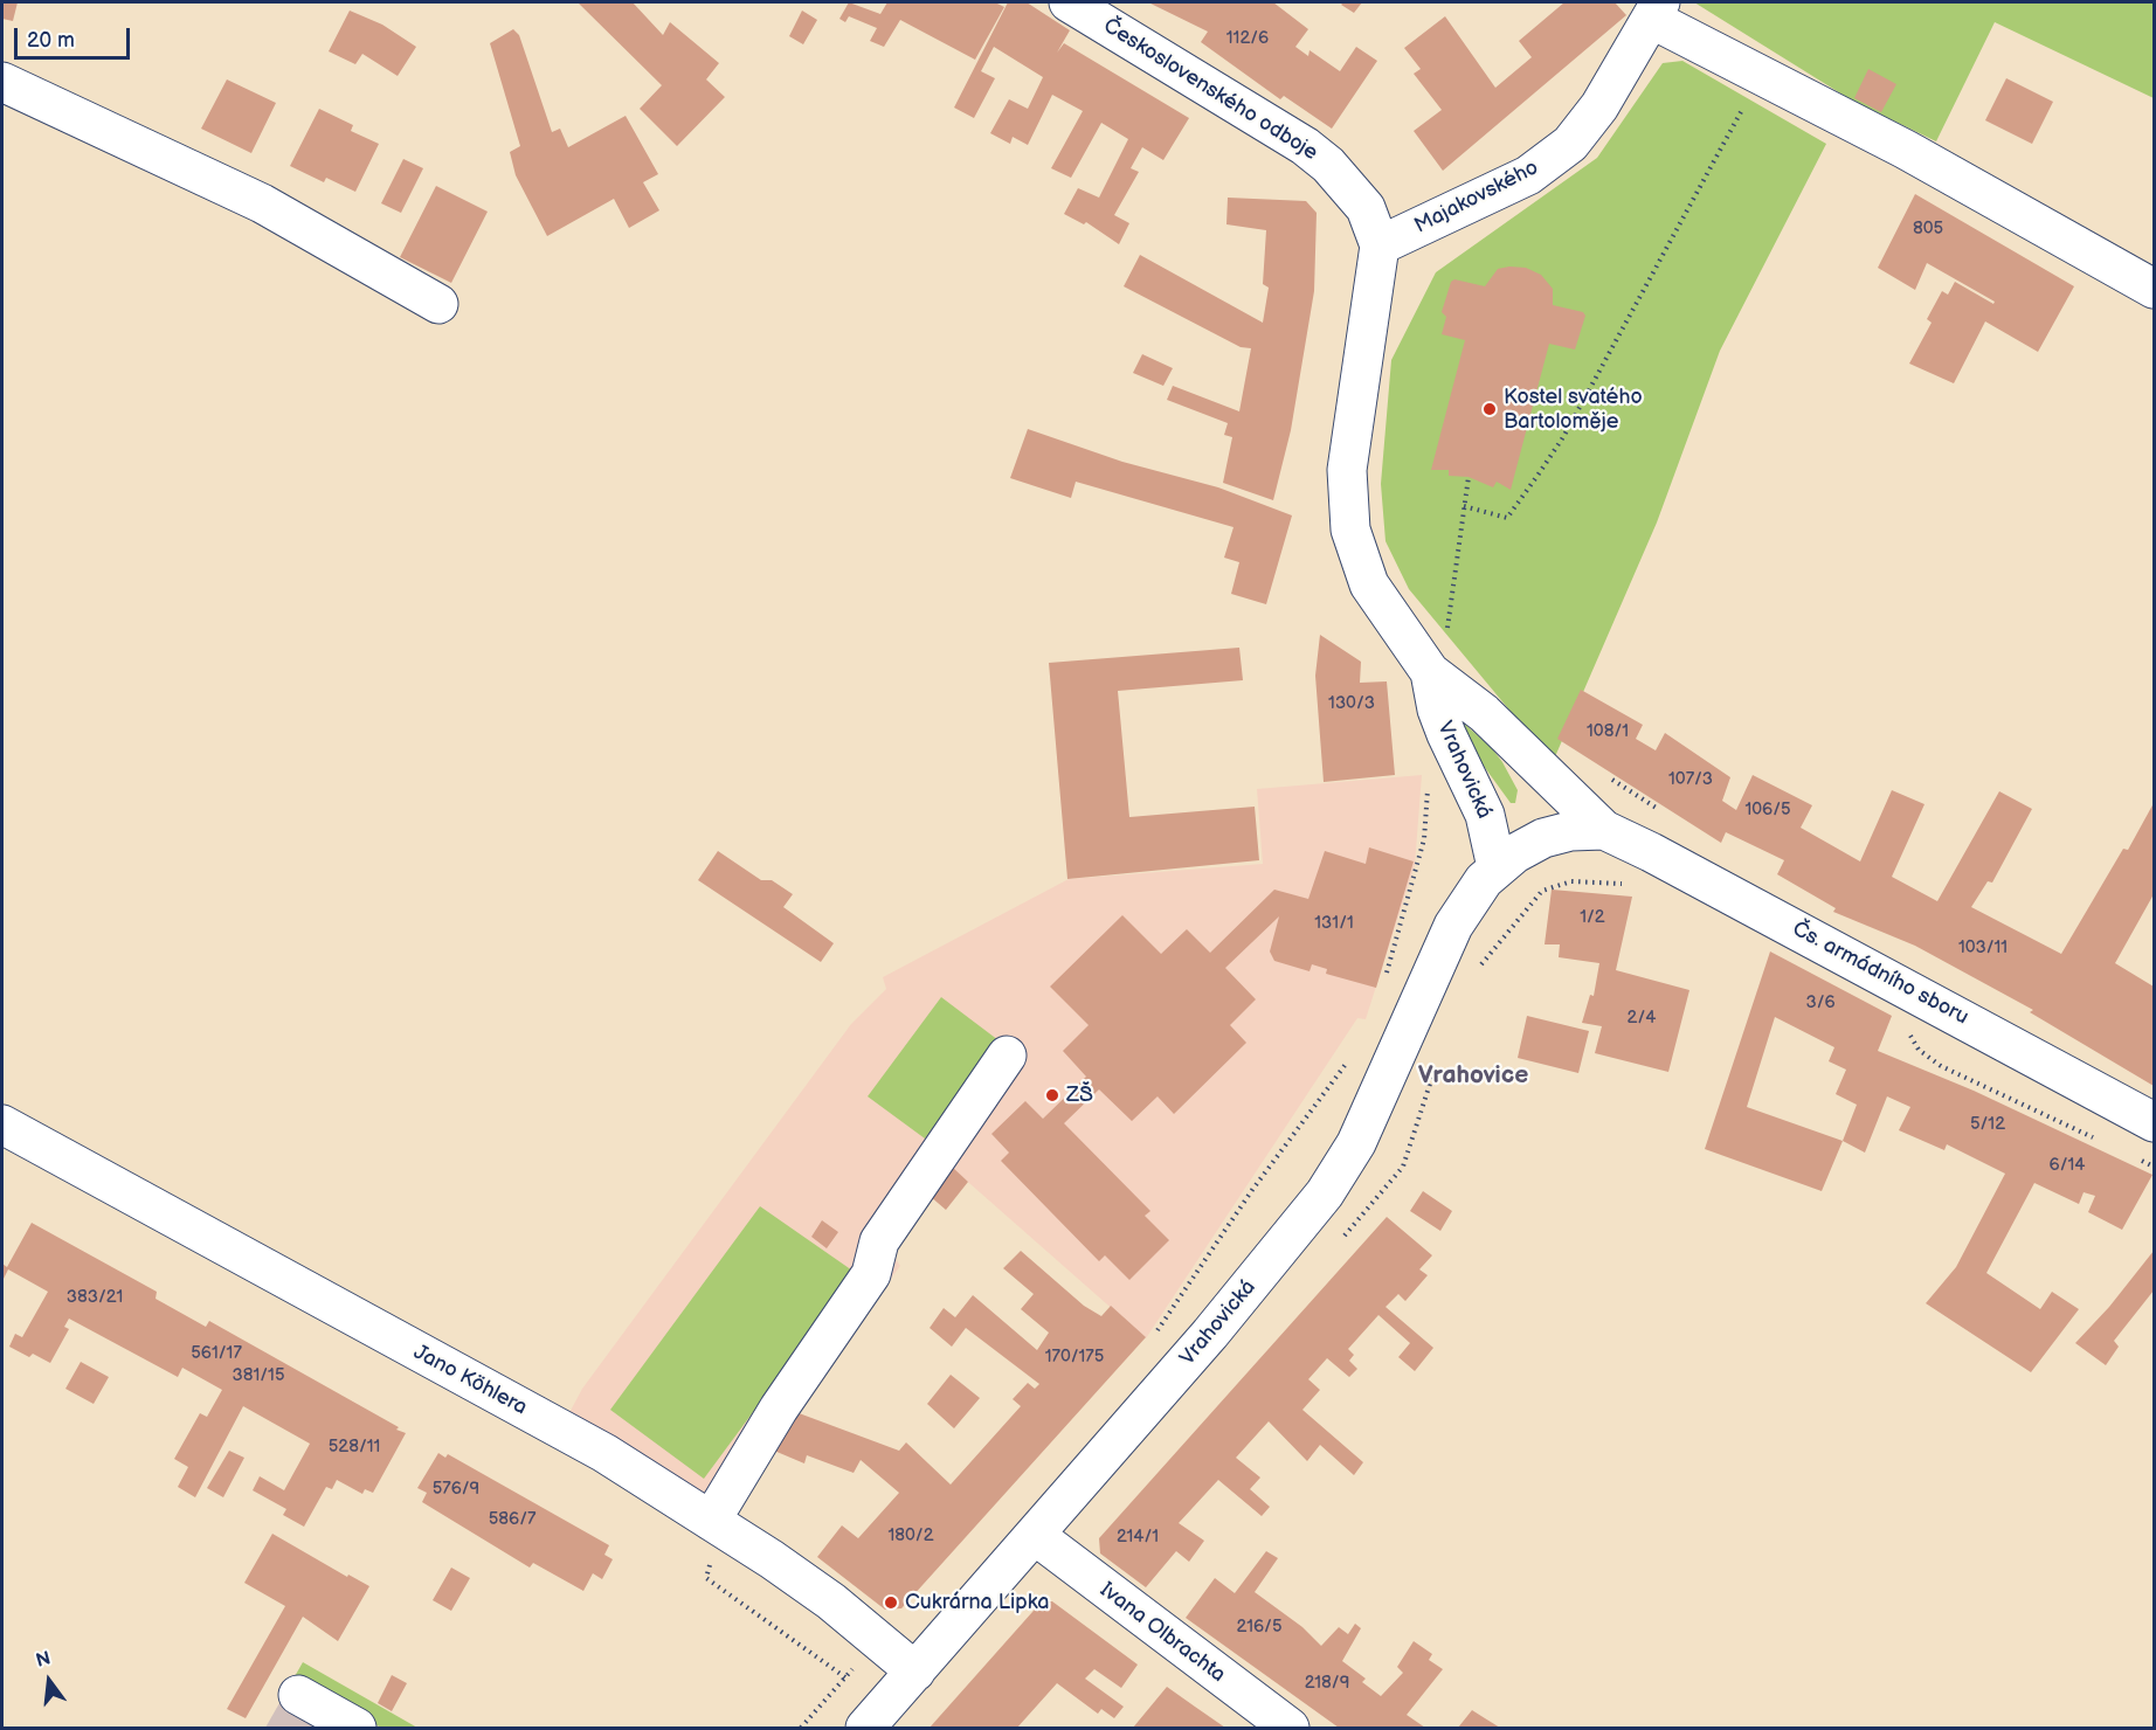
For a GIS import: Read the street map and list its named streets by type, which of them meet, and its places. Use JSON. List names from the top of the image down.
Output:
{
  "streets": {
    "street": [
      "Československého odboje",
      "Majakovského",
      "Vrahovická",
      "Čs. armádního sboru",
      "Jano Köhlera",
      "Ivana Olbrachta"
    ]
  },
  "crossings": [
    ["Československého odboje", "Majakovského"],
    ["Československého odboje", "Vrahovická"],
    ["Československého odboje", "Čs. armádního sboru"],
    ["Vrahovická", "Čs. armádního sboru"],
    ["Vrahovická", "Jano Köhlera"],
    ["Vrahovická", "Ivana Olbrachta"]
  ],
  "districts": ["Vrahovice"],
  "places": ["Kostel svatého Bartoloměje", "ZŠ", "Cukrárna Lipka"],
  "house_numbers": [
    "112/6",
    "805",
    "130/3",
    "108/1",
    "107/3",
    "106/5",
    "1/2",
    "131/1",
    "103/11",
    "3/6",
    "2/4",
    "5/12",
    "6/14",
    "383/21",
    "561/17",
    "170/175",
    "381/15",
    "528/11",
    "576/9",
    "586/7",
    "180/2",
    "214/1",
    "216/5",
    "218/9"
  ],
  "scale_bar": "20 m",
  "north": "top"
}
